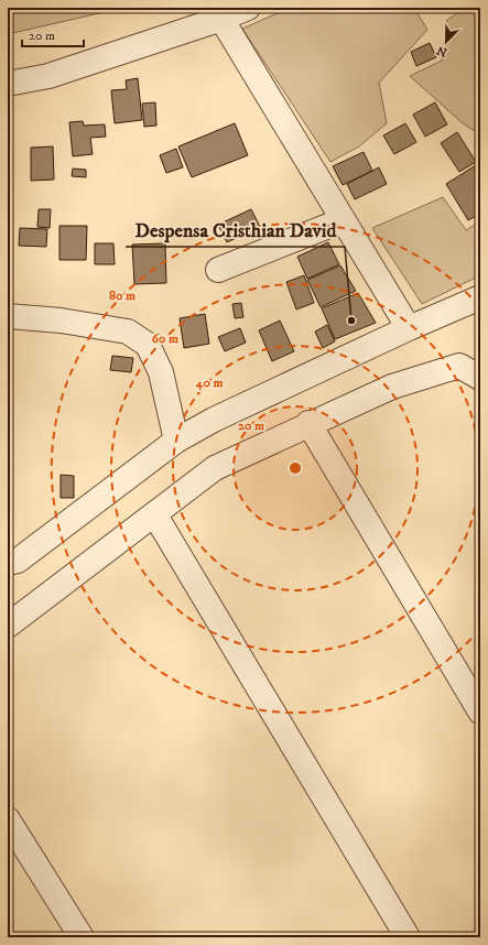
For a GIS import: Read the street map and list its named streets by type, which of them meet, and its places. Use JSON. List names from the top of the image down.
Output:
{
  "places": ["Despensa Cristhian David"],
  "scale_bar": "20 m",
  "north": "bottom left",
  "rings": [
    "80 m",
    "60 m",
    "40 m",
    "20 m"
  ]
}
